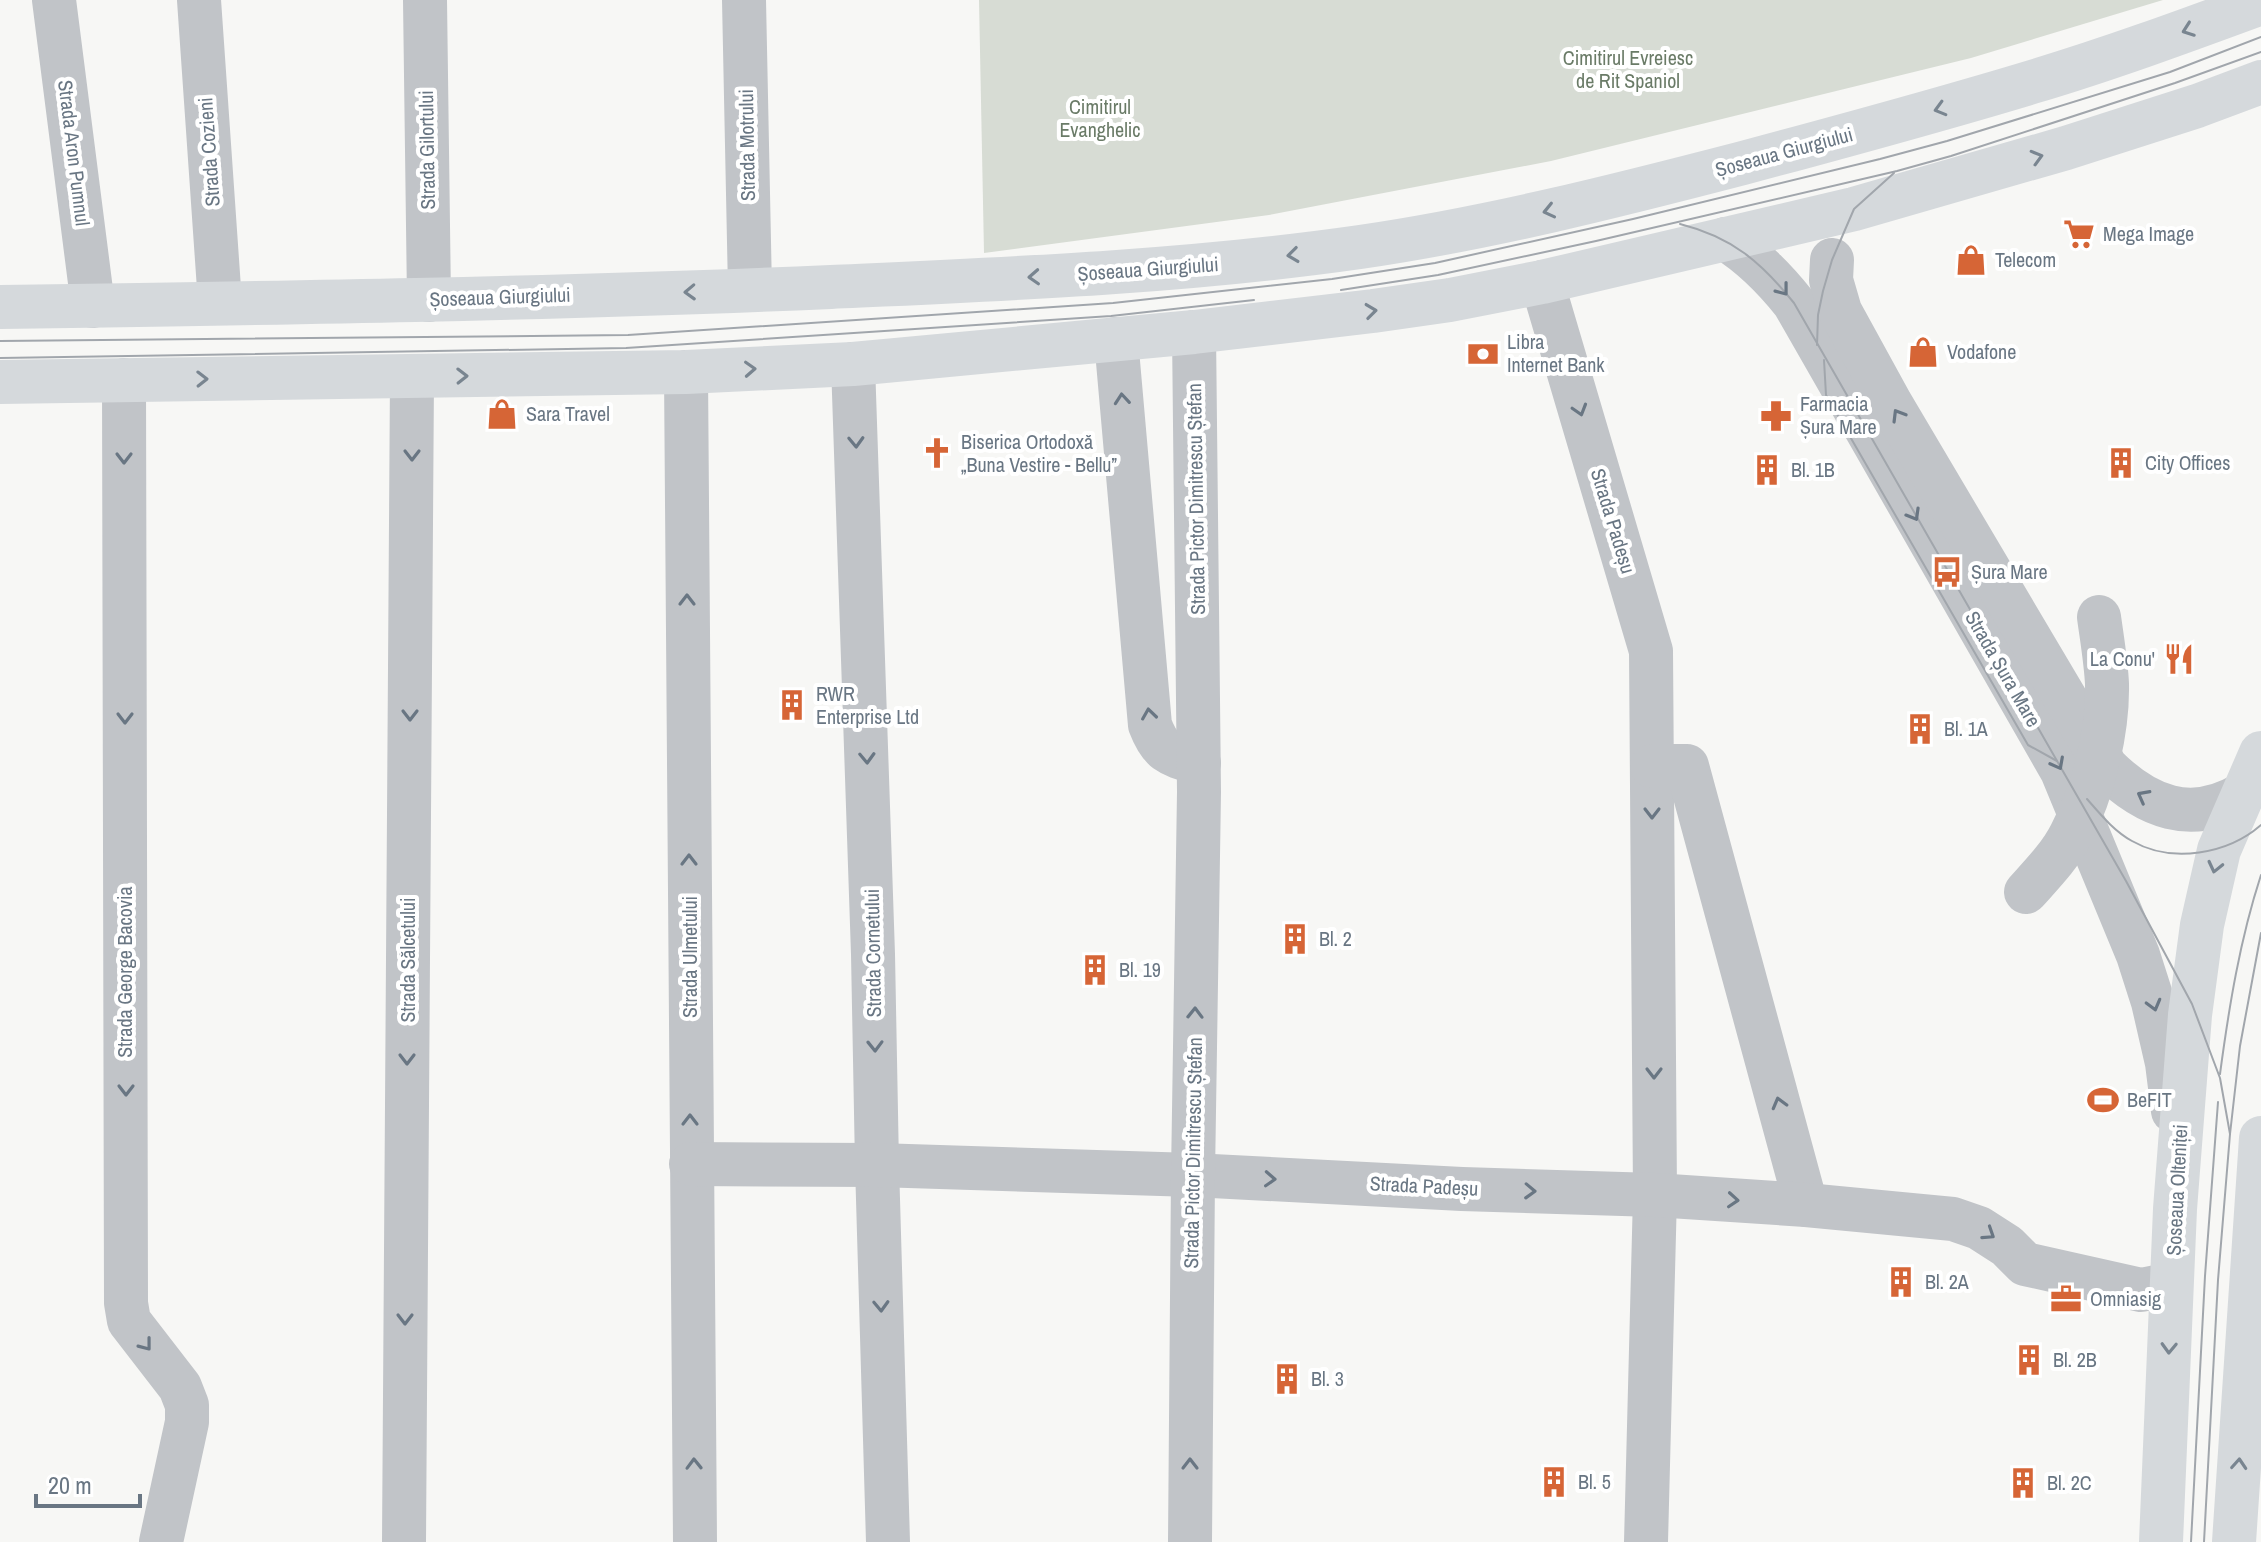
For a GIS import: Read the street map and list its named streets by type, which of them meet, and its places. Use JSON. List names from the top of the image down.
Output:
{
  "streets": {
    "main road": ["Șoseaua Giurgiului", "Șoseaua Olteniței"],
    "street": [
      "Strada Motrului",
      "Strada Gilortului",
      "Strada Cozieni",
      "Strada Aron Pumnul",
      "Strada Pictor Dimitrescu Ștefan",
      "Strada Padeșu",
      "Strada Șura Mare",
      "Strada Cornetului",
      "Strada Ulmetului",
      "Strada Sălcetului",
      "Strada George Bacovia"
    ]
  },
  "crossings": [
    ["Strada Motrului", "Șoseaua Giurgiului"],
    ["Strada Gilortului", "Șoseaua Giurgiului"],
    ["Strada Cozieni", "Șoseaua Giurgiului"],
    ["Șoseaua Giurgiului", "Strada Aron Pumnul"],
    ["Strada Pictor Dimitrescu Ștefan", "Strada Padeșu"],
    ["Strada Padeșu", "Strada Cornetului"],
    ["Strada Padeșu", "Strada Ulmetului"],
    ["Strada Padeșu", "Șoseaua Olteniței"],
    ["Strada Șura Mare", "Șoseaua Olteniței"]
  ],
  "one_way": [
    "Strada Pictor Dimitrescu Ștefan",
    "Strada Ulmetului",
    "Strada Sălcetului",
    "Strada George Bacovia"
  ],
  "parks": ["Cimitirul Evreiesc de Rit Spaniol", "Cimitirul Evanghelic"],
  "places": {
    "supermarket": ["Mega Image"],
    "shop": ["Telecom", "Vodafone", "Sara Travel"],
    "bank": ["Libra Internet Bank"],
    "pharmacy": ["Farmacia Șura Mare"],
    "church": ["Biserica Ortodoxă „Buna Vestire - Bellu”"],
    "building": [
      "City Offices",
      "Bl. 1B",
      "RWR Enterprise Ltd",
      "Bl. 1A",
      "Bl. 2",
      "Bl. 19",
      "Bl. 2A",
      "Bl. 2B",
      "Bl. 3",
      "Bl. 5",
      "Bl. 2C"
    ],
    "bus stop": ["Șura Mare"],
    "restaurant": ["La Conu'"],
    "sports": ["BeFIT"],
    "office": ["Omniasig"]
  },
  "scale_bar": "20 m"
}
